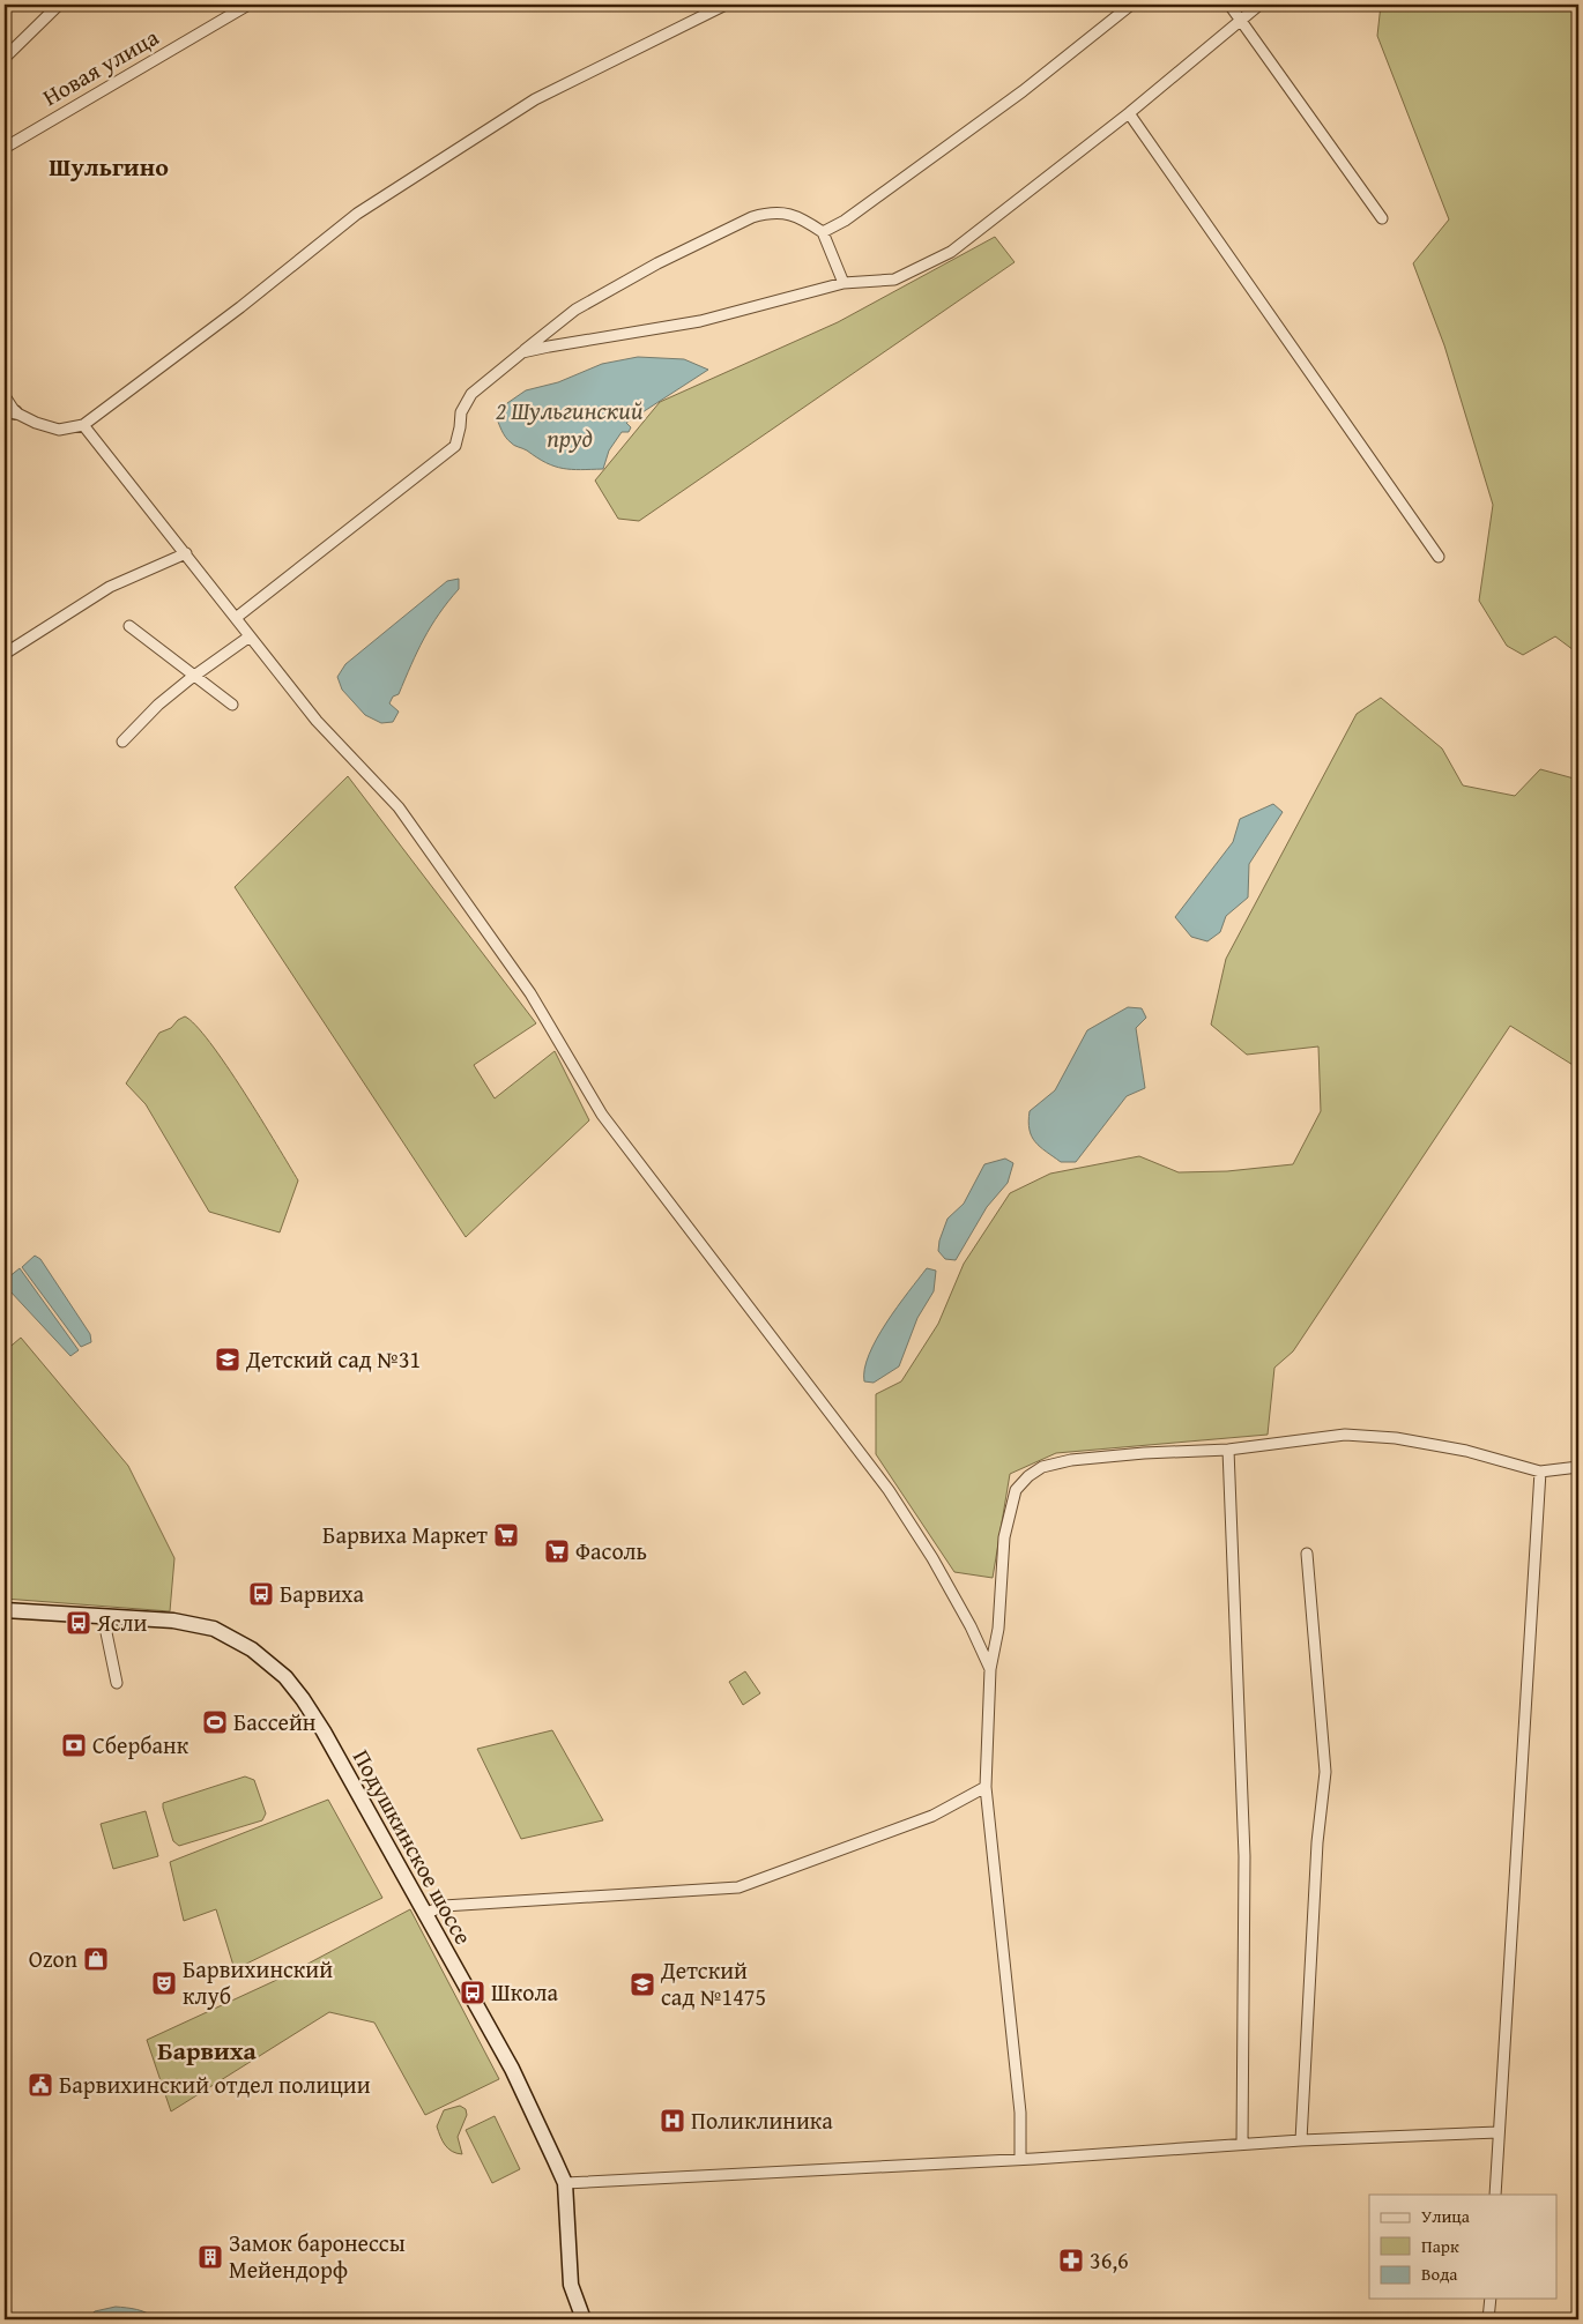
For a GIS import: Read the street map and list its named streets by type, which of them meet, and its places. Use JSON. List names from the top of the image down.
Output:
{
  "streets": {
    "main road": ["Подушкинское шоссе"],
    "street": ["Новая улица"]
  },
  "districts": ["Шульгино", "Барвиха"],
  "water": ["2 Шульгинский пруд"],
  "places": {
    "school or university": ["Детский сад №31", "Детский сад №1475"],
    "supermarket": ["Барвиха Маркет", "Фасоль"],
    "bus stop": ["Барвиха", "Ясли", "Школа"],
    "sports": ["Бассейн"],
    "bank": ["Сбербанк"],
    "shop": ["Ozon"],
    "theatre": ["Барвихинский клуб"],
    "public building": ["Барвихинский отдел полиции"],
    "hospital": ["Поликлиника"],
    "building": ["Замок баронессы Мейендорф"],
    "pharmacy": ["36,6"]
  },
  "legend": ["Улица", "Парк", "Вода"]
}
